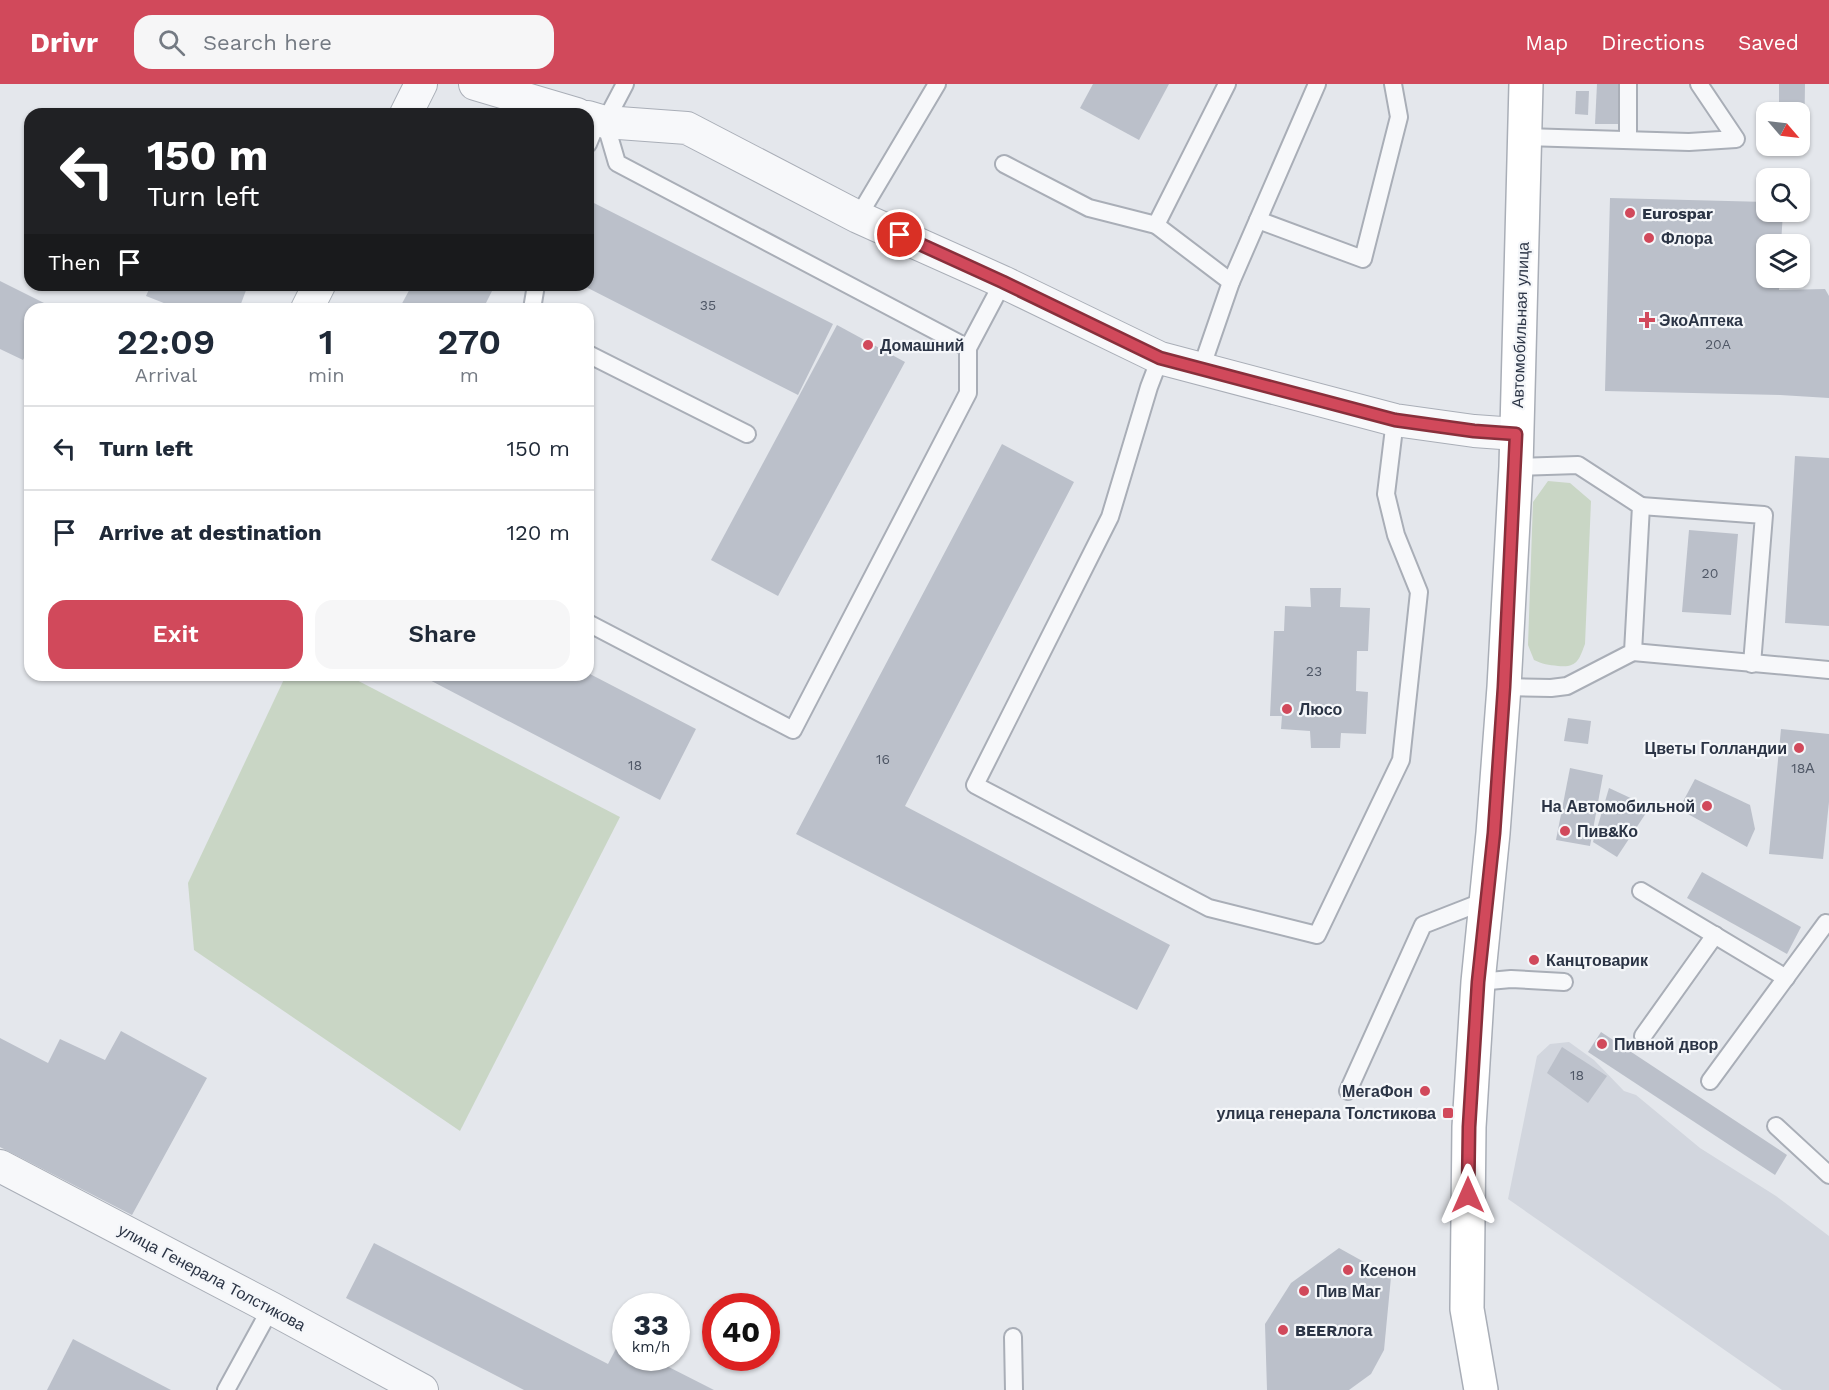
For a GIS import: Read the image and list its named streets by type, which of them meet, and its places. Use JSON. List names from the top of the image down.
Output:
{
  "streets": {
    "street": ["Автомобильная улица", "улица Генерала Толстикова"]
  },
  "places": {
    "other": [
      "Eurospar",
      "Флора",
      "Домашний",
      "Люсо",
      "Цветы Голландии",
      "На Автомобильной",
      "Пив&Ко",
      "Канцтоварик",
      "Пивной двор",
      "МегаФон",
      "Ксенон",
      "Пив Маг",
      "BEERлога"
    ],
    "health": ["ЭкоАптека"],
    "transit": ["улица генерала Толстикова"]
  },
  "house_numbers": [
    "35",
    "20A",
    "20",
    "23",
    "16",
    "18",
    "18А",
    "18"
  ],
  "north": "bottom right",
  "page": {
    "header": "Drivr",
    "search": "Search here",
    "nav": ["Map", "Directions", "Saved"],
    "turn": ["150 m", "Turn left"],
    "then": "Then",
    "eta": [
      "22:09",
      "Arrival",
      "1",
      "min",
      "270",
      "m"
    ],
    "list": [
      {
        "name": "Turn left",
        "value": "150 m"
      },
      {
        "name": "Arrive at destination",
        "value": "120 m"
      }
    ],
    "buttons": ["Exit", "Share"],
    "speed": "33 km/h",
    "limit": "40"
  }
}
